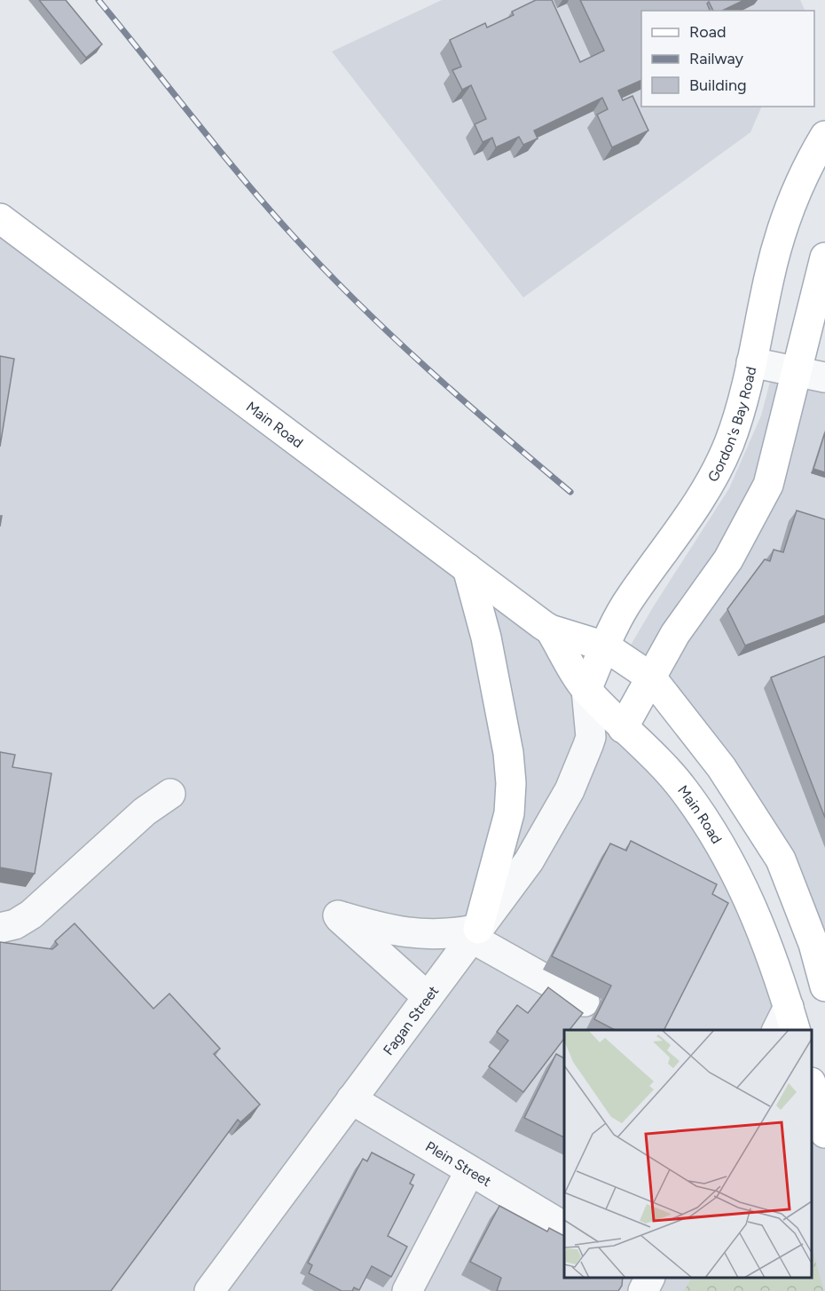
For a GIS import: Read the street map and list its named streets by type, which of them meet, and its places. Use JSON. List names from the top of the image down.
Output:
{
  "streets": {
    "main road": ["Gordon's Bay Road", "Main Road"],
    "street": ["Fagan Street", "Plein Street"]
  },
  "crossings": [
    ["Gordon's Bay Road", "Main Road"],
    ["Gordon's Bay Road", "Fagan Street"],
    ["Main Road", "Fagan Street"],
    ["Fagan Street", "Plein Street"]
  ],
  "legend": ["Road", "Railway", "Building"]
}
